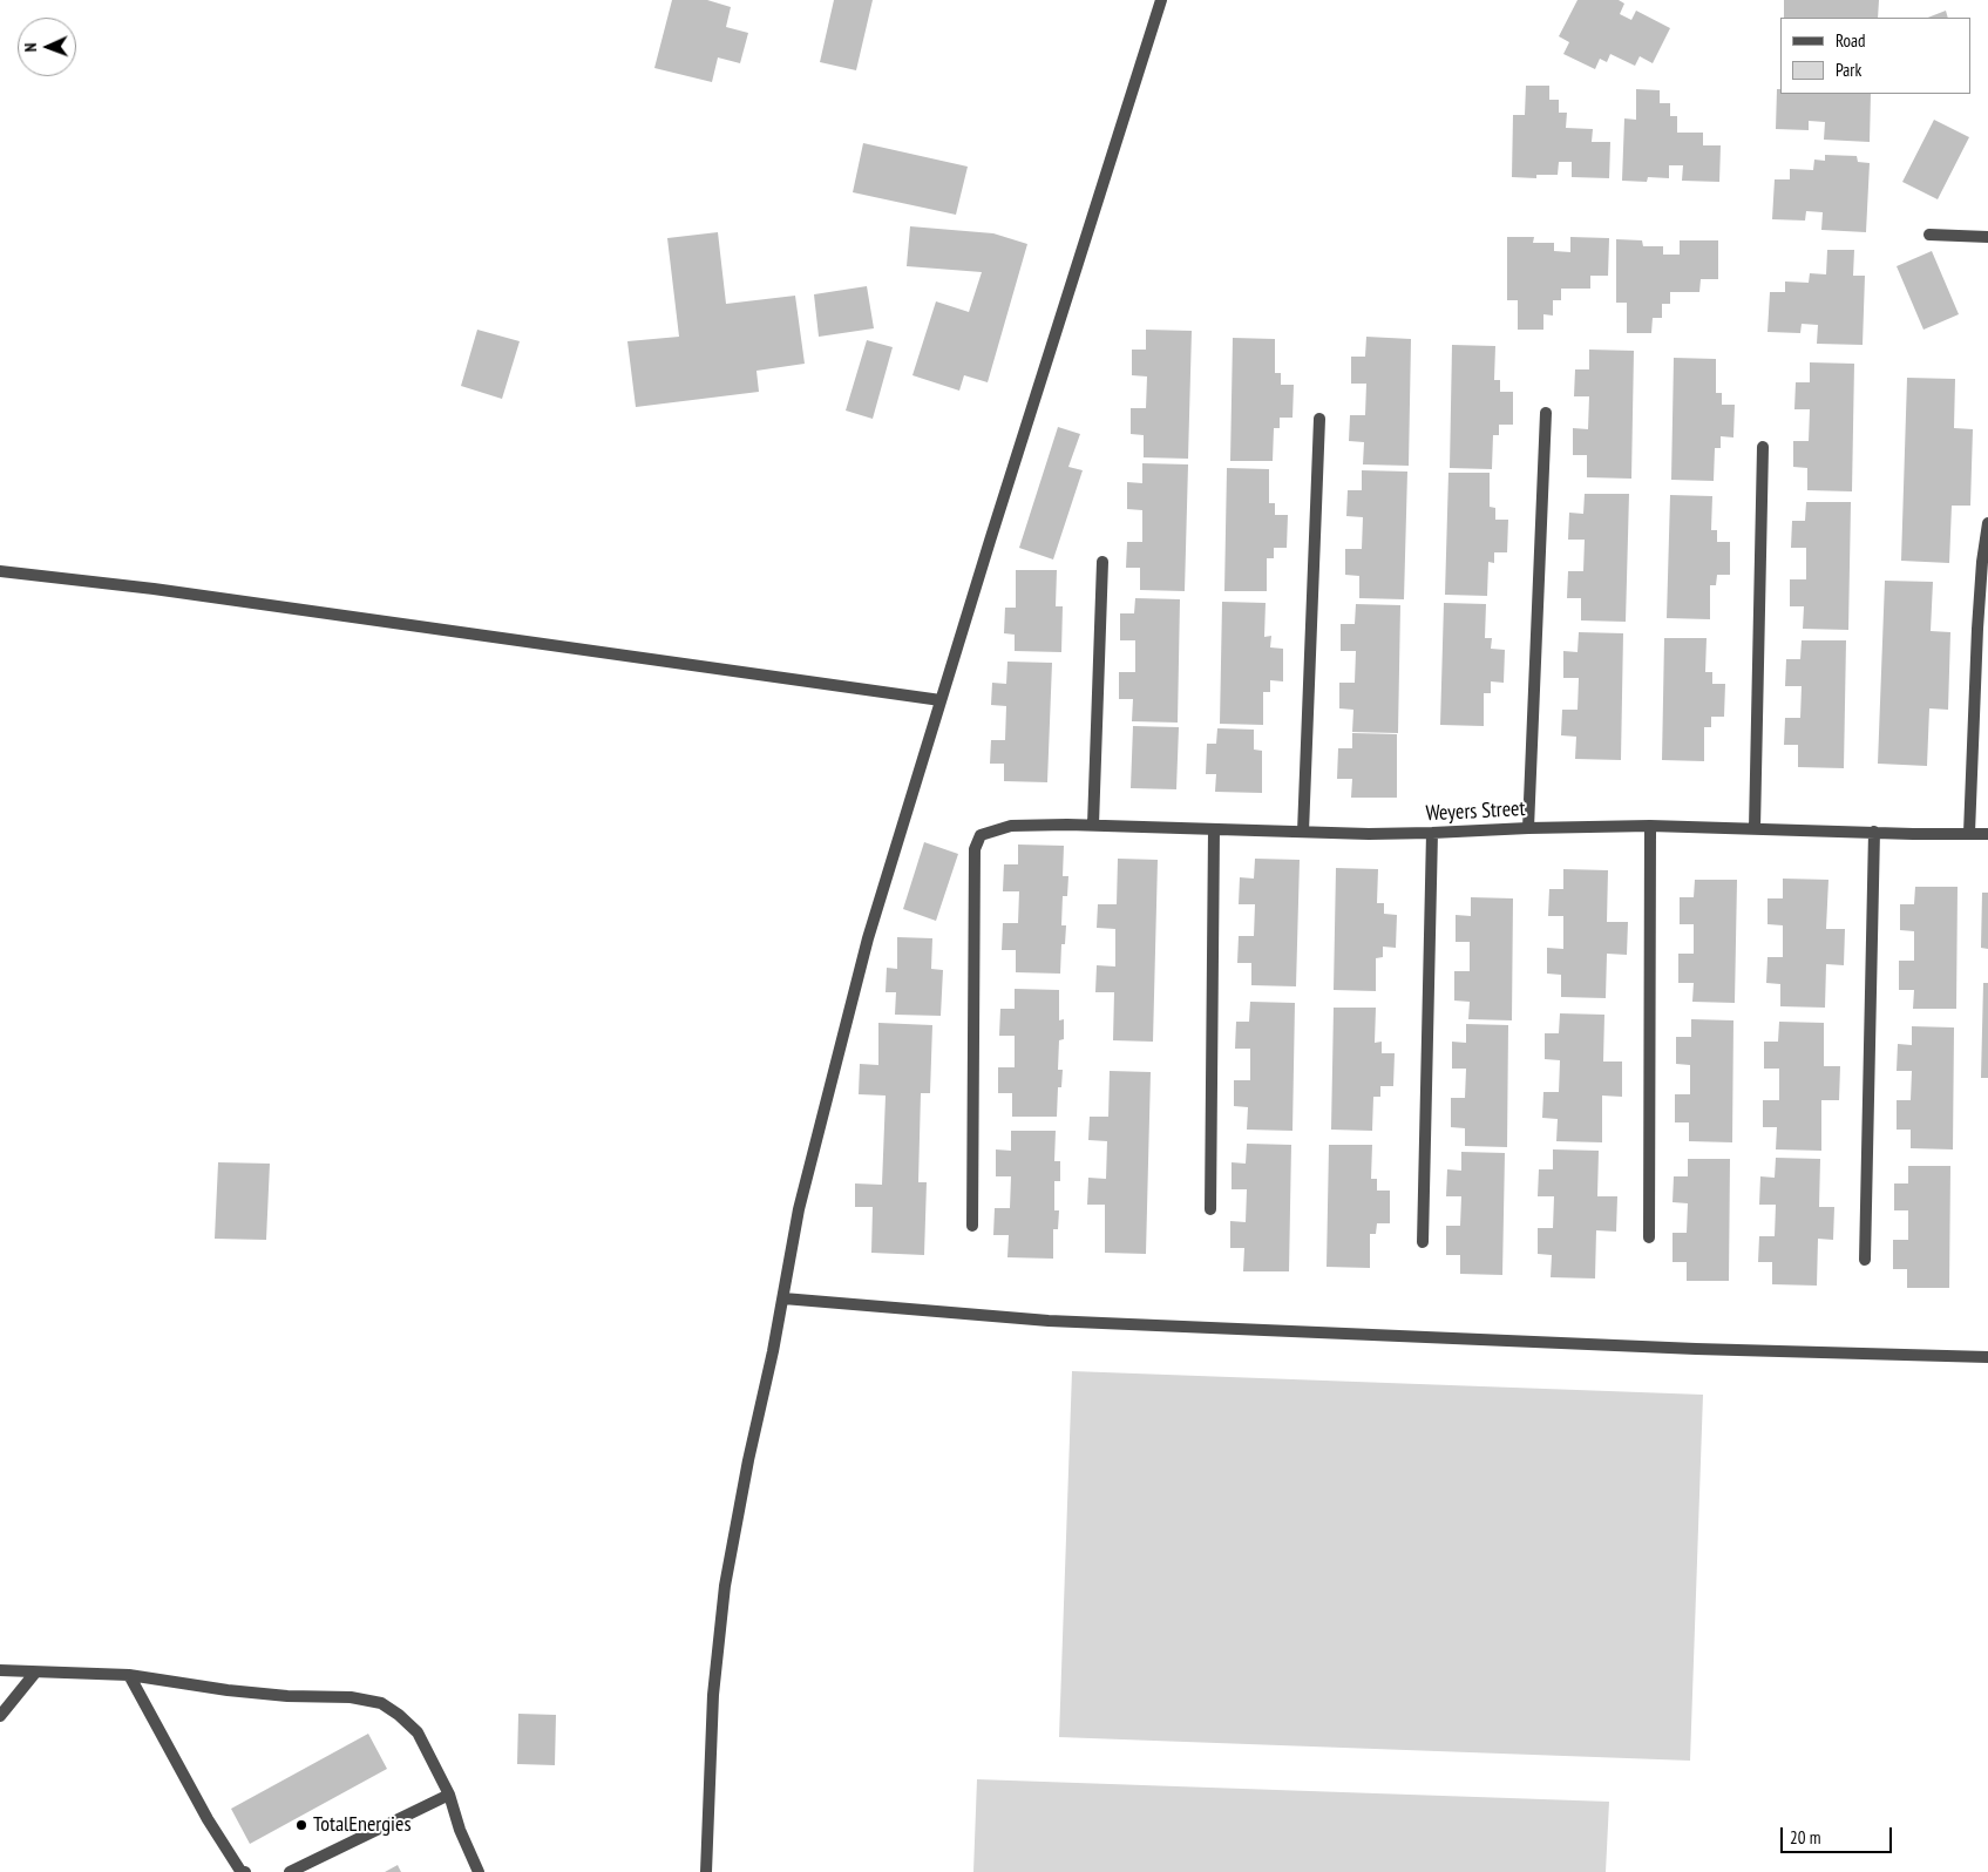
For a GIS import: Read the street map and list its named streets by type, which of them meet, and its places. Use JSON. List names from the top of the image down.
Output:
{
  "streets": {
    "street": ["Weyers Street"]
  },
  "places": ["TotalEnergies"],
  "legend": ["Road", "Park"],
  "scale_bar": "20 m",
  "north": "left"
}
